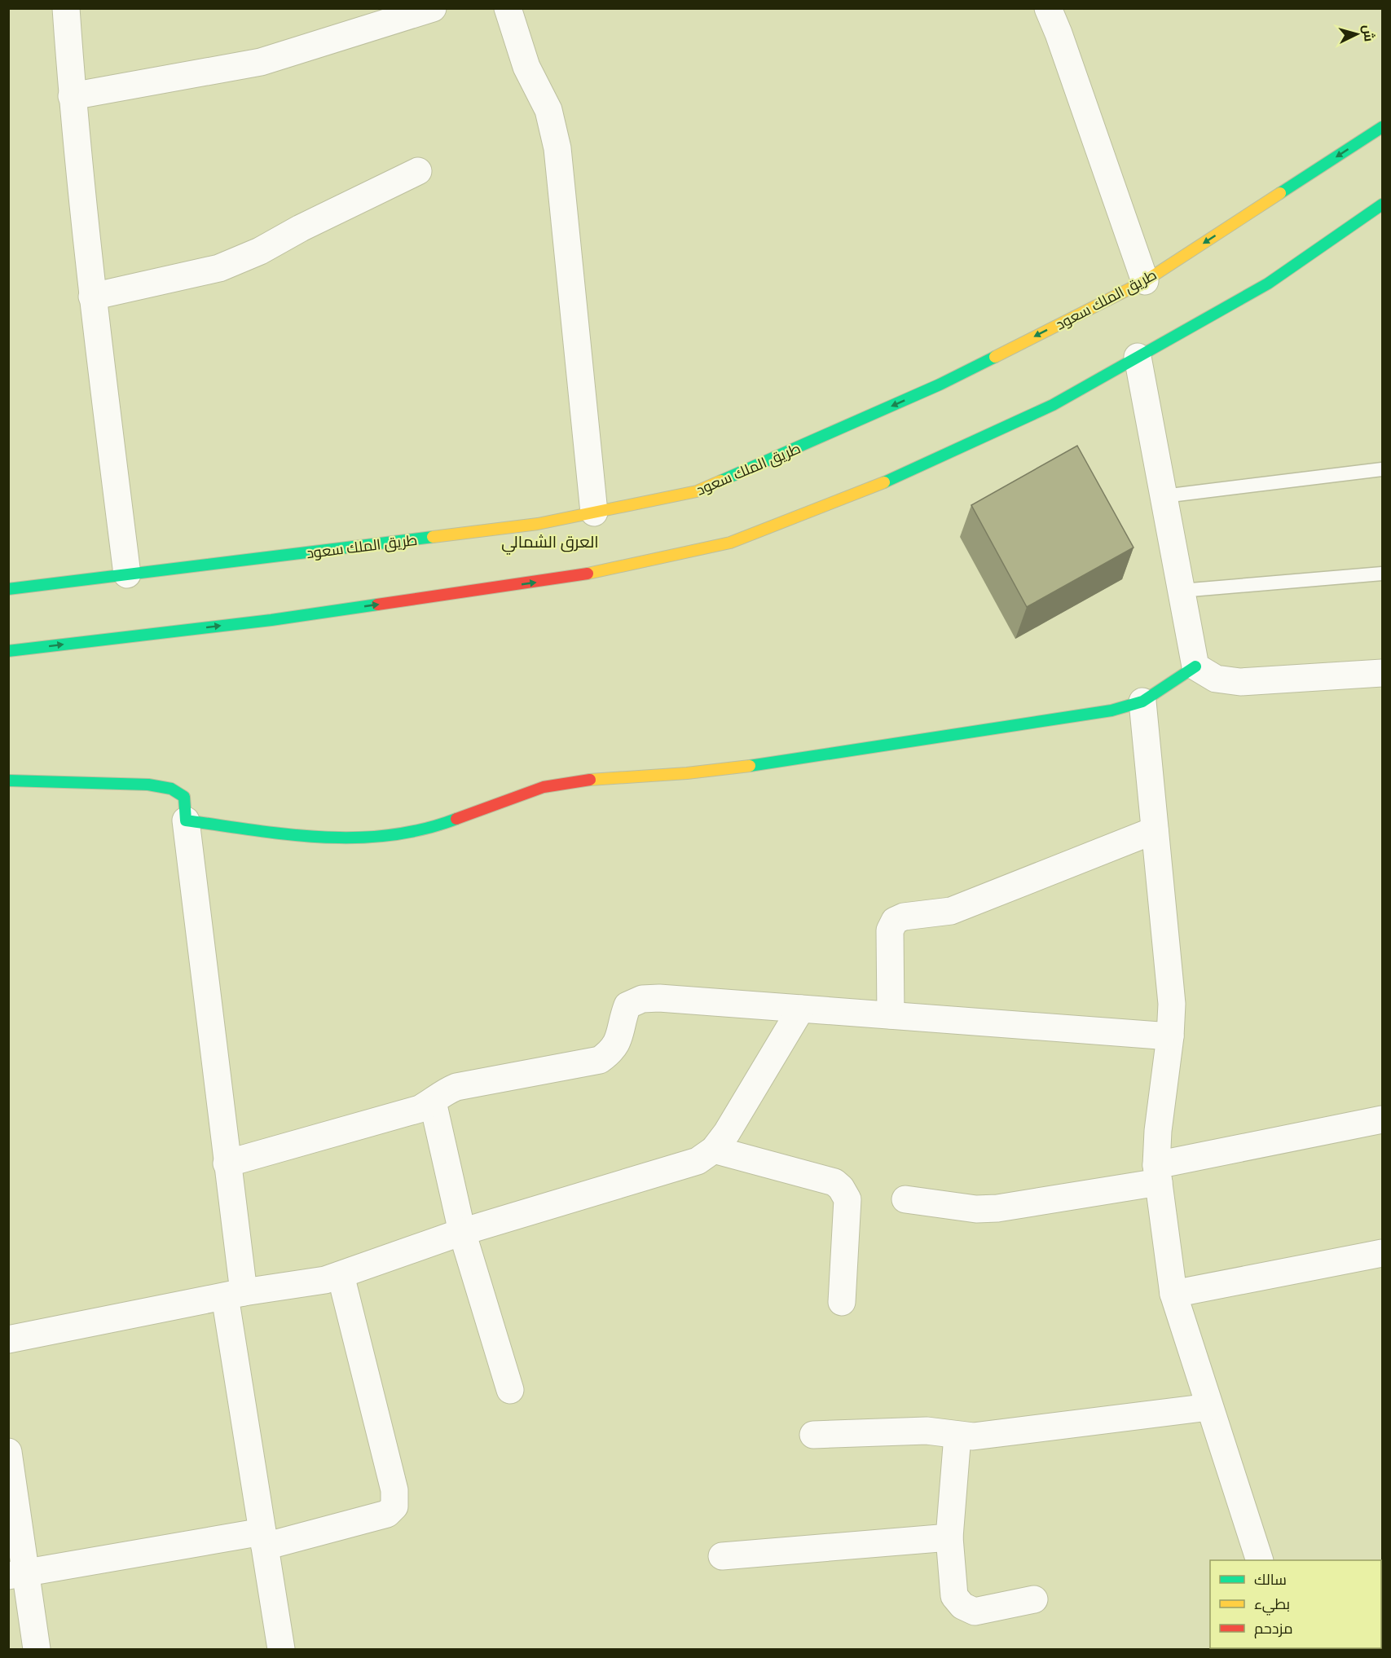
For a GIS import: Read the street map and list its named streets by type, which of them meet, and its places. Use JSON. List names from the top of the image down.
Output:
{
  "streets": {
    "main road": ["طريق الملك سعود"]
  },
  "districts": ["العرق الشمالي"],
  "legend": ["سالك", "بطيء", "مزدحم"],
  "north": "right"
}
